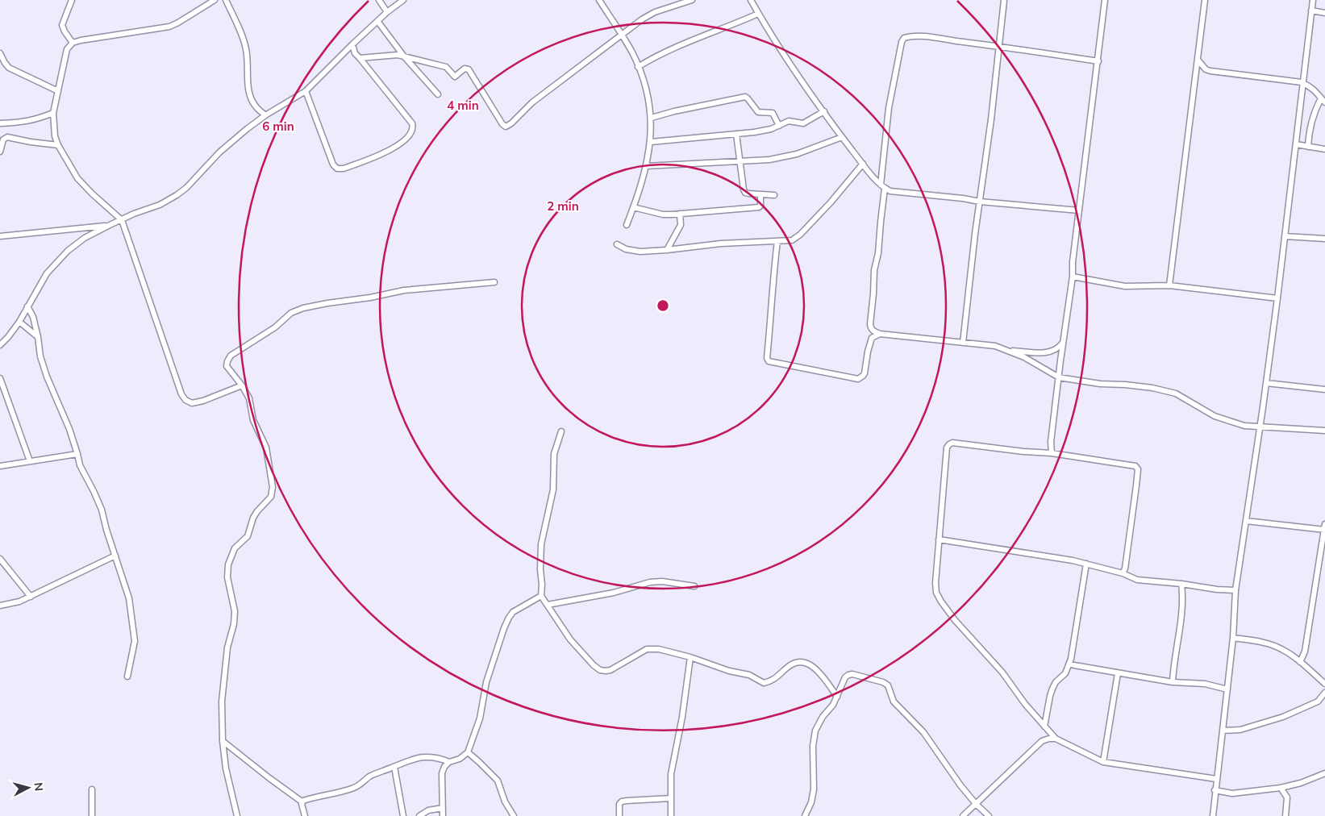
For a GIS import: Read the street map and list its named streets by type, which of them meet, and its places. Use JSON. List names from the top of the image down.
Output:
{
  "north": "right",
  "rings": ["4 min", "6 min", "2 min"]
}
